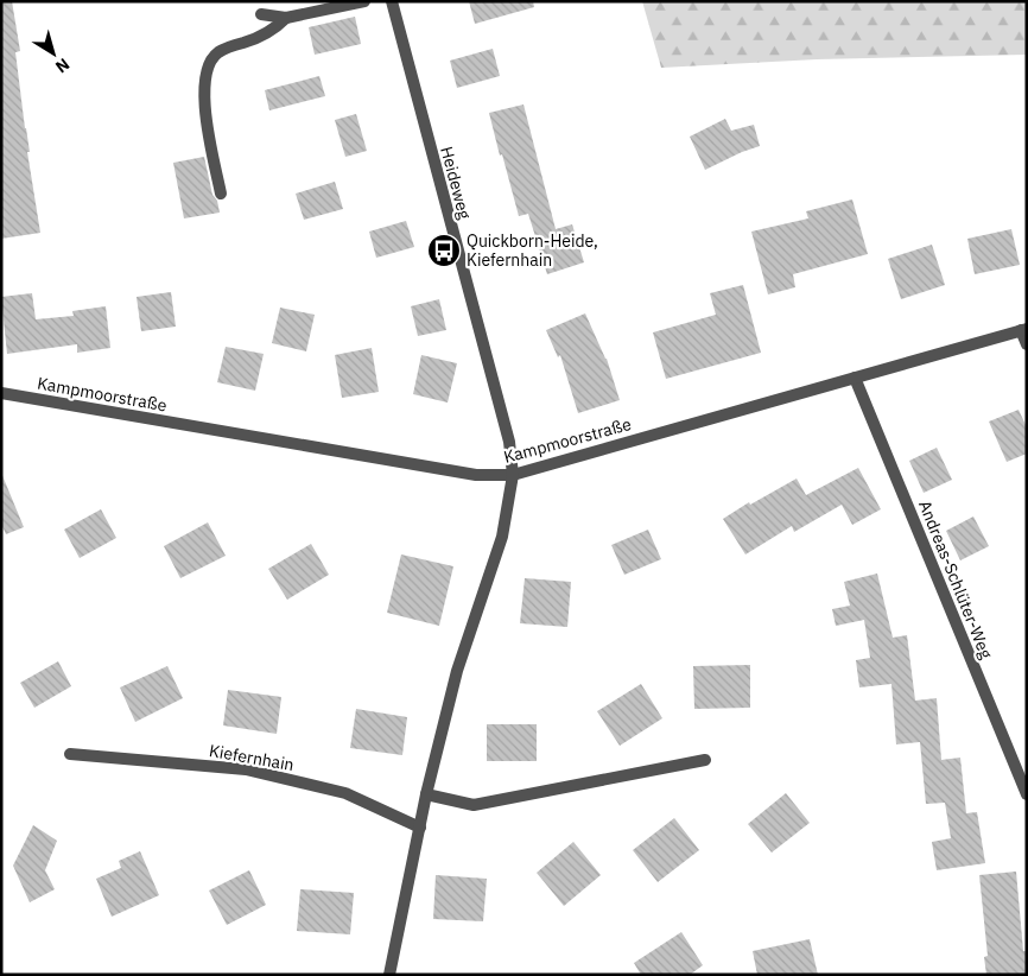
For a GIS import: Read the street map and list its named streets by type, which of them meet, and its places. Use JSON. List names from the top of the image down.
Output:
{
  "streets": {
    "street": [
      "Heideweg",
      "Kampmoorstraße",
      "Andreas-Schlüter-Weg",
      "Kiefernhain"
    ]
  },
  "crossings": [
    ["Heideweg", "Kampmoorstraße"],
    ["Kampmoorstraße", "Andreas-Schlüter-Weg"]
  ],
  "places": {
    "bus stop": ["Quickborn-Heide, Kiefernhain"]
  },
  "north": "bottom right"
}
